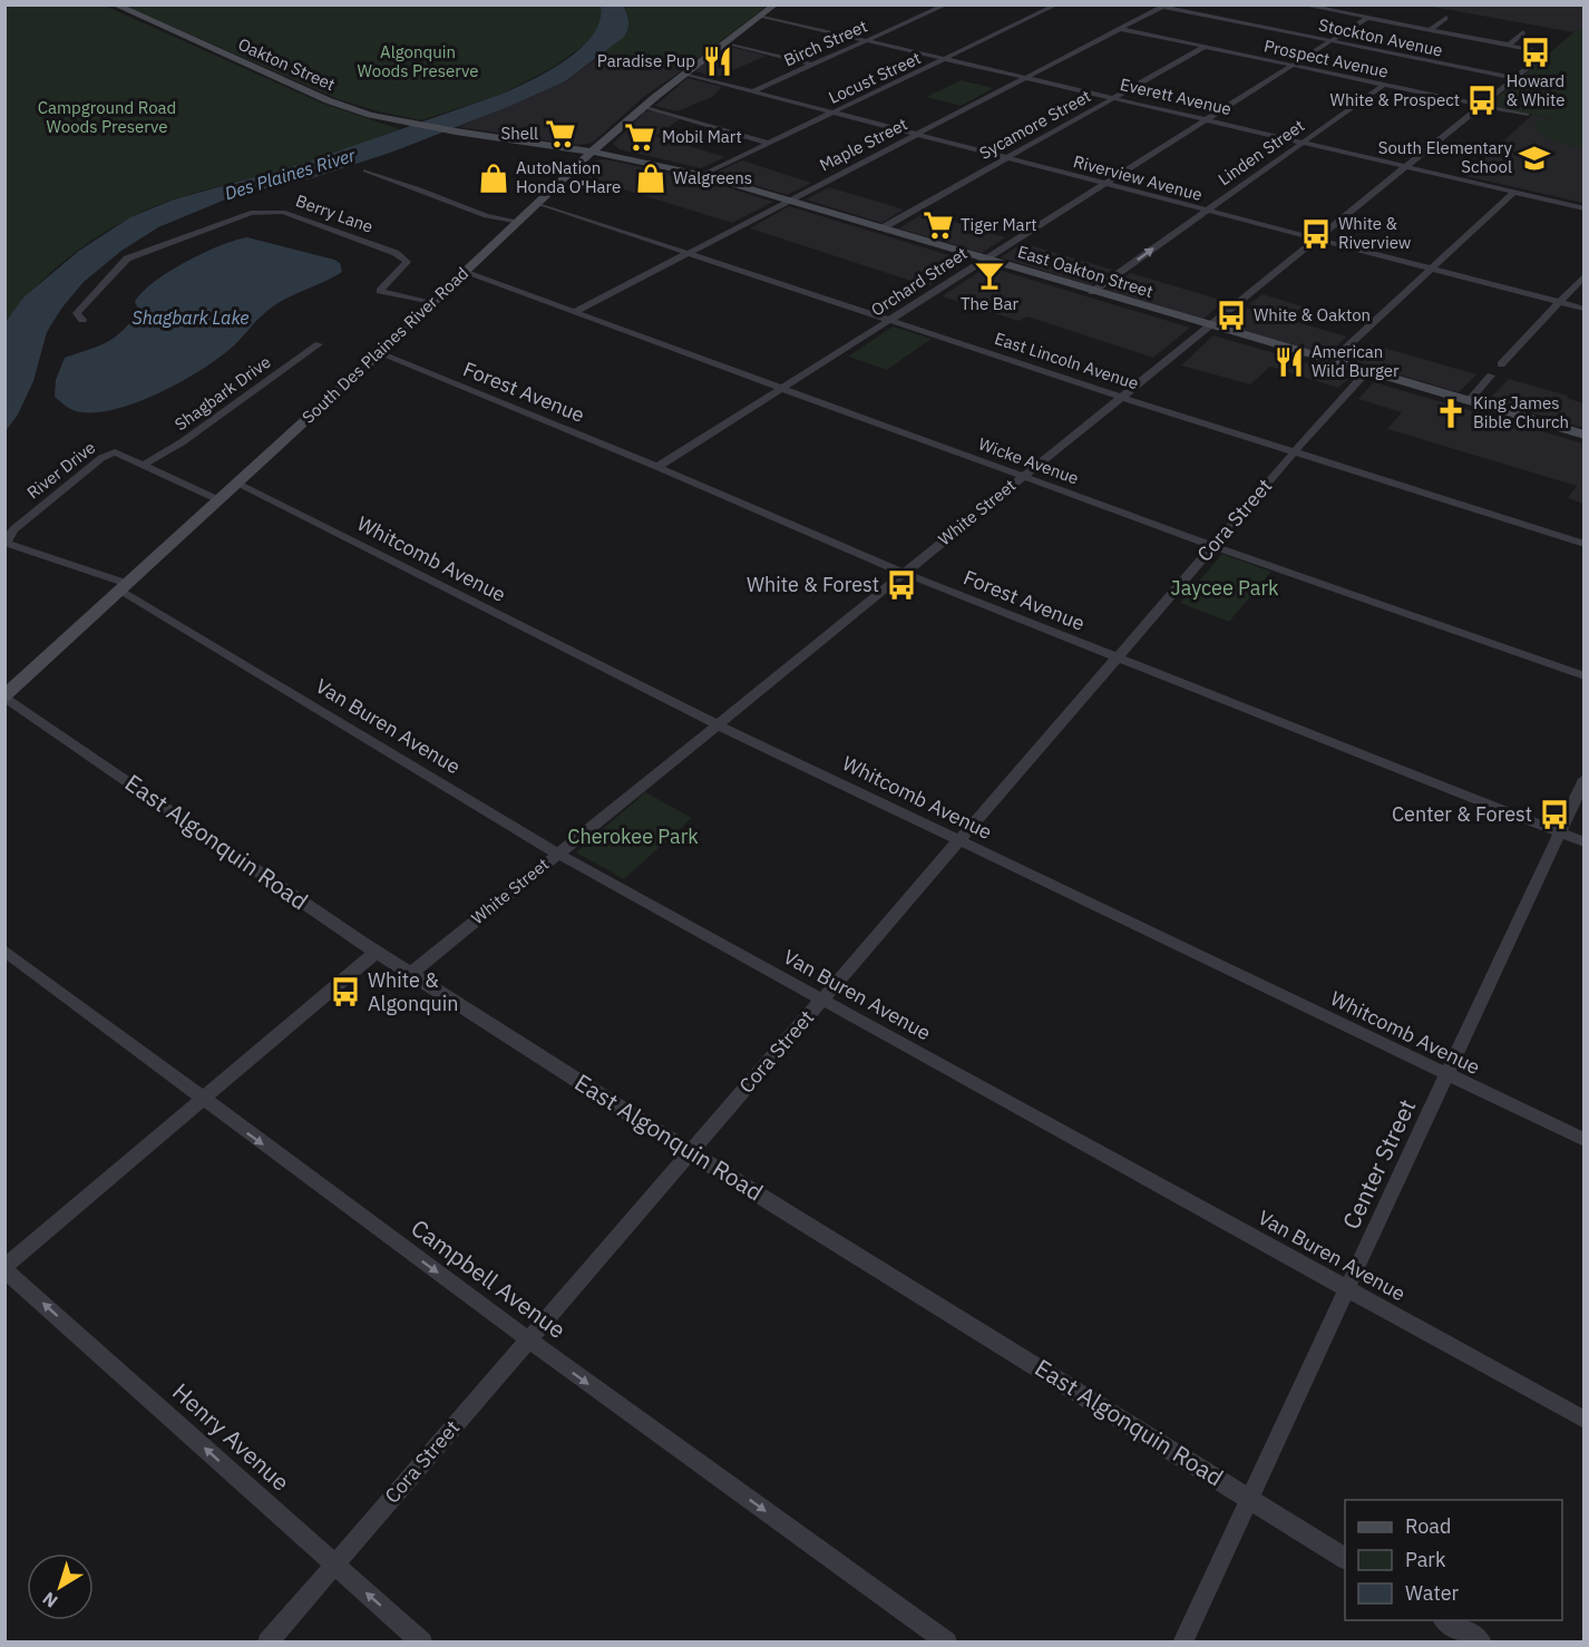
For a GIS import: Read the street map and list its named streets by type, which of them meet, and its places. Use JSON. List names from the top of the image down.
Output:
{
  "streets": {
    "main road": ["Oakton Street", "East Oakton Street", "South Des Plaines River Road"],
    "street": [
      "Stockton Avenue",
      "Birch Street",
      "Prospect Avenue",
      "Locust Street",
      "Everett Avenue",
      "Sycamore Street",
      "Maple Street",
      "Linden Street",
      "Riverview Avenue",
      "Berry Lane",
      "Orchard Street",
      "East Lincoln Avenue",
      "Forest Avenue",
      "Shagbark Drive",
      "Wicke Avenue",
      "River Drive",
      "White Street",
      "Cora Street",
      "Whitcomb Avenue",
      "Van Buren Avenue",
      "East Algonquin Road",
      "Center Street",
      "Campbell Avenue",
      "Henry Avenue"
    ]
  },
  "crossings": [
    ["Stockton Avenue", "Maple Street"],
    ["Stockton Avenue", "Orchard Street"],
    ["Stockton Avenue", "White Street"],
    ["Birch Street", "Everett Avenue"],
    ["Birch Street", "Riverview Avenue"],
    ["Prospect Avenue", "Sycamore Street"],
    ["Prospect Avenue", "Maple Street"],
    ["Prospect Avenue", "Linden Street"],
    ["Prospect Avenue", "Orchard Street"],
    ["Prospect Avenue", "White Street"],
    ["Oakton Street", "East Oakton Street"],
    ["Locust Street", "Everett Avenue"],
    ["Locust Street", "Riverview Avenue"],
    ["Locust Street", "East Oakton Street"],
    ["Everett Avenue", "Sycamore Street"],
    ["Everett Avenue", "Maple Street"],
    ["Everett Avenue", "Linden Street"],
    ["Everett Avenue", "Orchard Street"],
    ["Everett Avenue", "South Des Plaines River Road"],
    ["Everett Avenue", "White Street"],
    ["Sycamore Street", "Riverview Avenue"],
    ["Sycamore Street", "East Oakton Street"],
    ["Maple Street", "Riverview Avenue"],
    ["Maple Street", "East Oakton Street"],
    ["Maple Street", "East Lincoln Avenue"],
    ["Maple Street", "Wicke Avenue"],
    ["Linden Street", "Riverview Avenue"],
    ["Linden Street", "East Oakton Street"],
    ["Riverview Avenue", "Orchard Street"],
    ["Riverview Avenue", "South Des Plaines River Road"],
    ["Riverview Avenue", "White Street"],
    ["Berry Lane", "South Des Plaines River Road"],
    ["East Oakton Street", "Orchard Street"],
    ["East Oakton Street", "South Des Plaines River Road"],
    ["East Oakton Street", "White Street"],
    ["East Oakton Street", "Cora Street"],
    ["Orchard Street", "East Lincoln Avenue"],
    ["Orchard Street", "Forest Avenue"],
    ["Orchard Street", "Wicke Avenue"],
    ["South Des Plaines River Road", "East Lincoln Avenue"],
    ["South Des Plaines River Road", "Forest Avenue"],
    ["South Des Plaines River Road", "Wicke Avenue"],
    ["South Des Plaines River Road", "River Drive"],
    ["South Des Plaines River Road", "Whitcomb Avenue"],
    ["South Des Plaines River Road", "Van Buren Avenue"],
    ["South Des Plaines River Road", "East Algonquin Road"],
    ["East Lincoln Avenue", "White Street"],
    ["East Lincoln Avenue", "Cora Street"],
    ["Forest Avenue", "White Street"],
    ["Forest Avenue", "Cora Street"],
    ["Forest Avenue", "Center Street"],
    ["Shagbark Drive", "River Drive"],
    ["Wicke Avenue", "White Street"],
    ["Wicke Avenue", "Cora Street"],
    ["River Drive", "Van Buren Avenue"],
    ["White Street", "Whitcomb Avenue"],
    ["White Street", "Van Buren Avenue"],
    ["White Street", "East Algonquin Road"],
    ["Cora Street", "Whitcomb Avenue"],
    ["Cora Street", "Van Buren Avenue"],
    ["Cora Street", "East Algonquin Road"],
    ["Cora Street", "Campbell Avenue"],
    ["Cora Street", "Henry Avenue"],
    ["Whitcomb Avenue", "Center Street"],
    ["Van Buren Avenue", "Center Street"],
    ["East Algonquin Road", "Center Street"]
  ],
  "one_way": ["Linden Street", "Campbell Avenue", "Henry Avenue"],
  "water": ["Des Plaines River", "Shagbark Lake"],
  "parks": [
    "Algonquin Woods Preserve",
    "Campground Road Woods Preserve",
    "Jaycee Park",
    "Cherokee Park"
  ],
  "places": {
    "bus stop": [
      "Howard & White",
      "White & Prospect",
      "White & Riverview",
      "White & Oakton",
      "White & Forest",
      "Center & Forest",
      "White & Algonquin"
    ],
    "restaurant": ["Paradise Pup", "American Wild Burger"],
    "supermarket": ["Shell", "Mobil Mart", "Tiger Mart"],
    "school or university": ["South Elementary School"],
    "shop": ["AutoNation Honda O'Hare", "Walgreens"],
    "bar": ["The Bar"],
    "church": ["King James Bible Church"]
  },
  "legend": ["Road", "Park", "Water"],
  "north": "bottom left"
}
